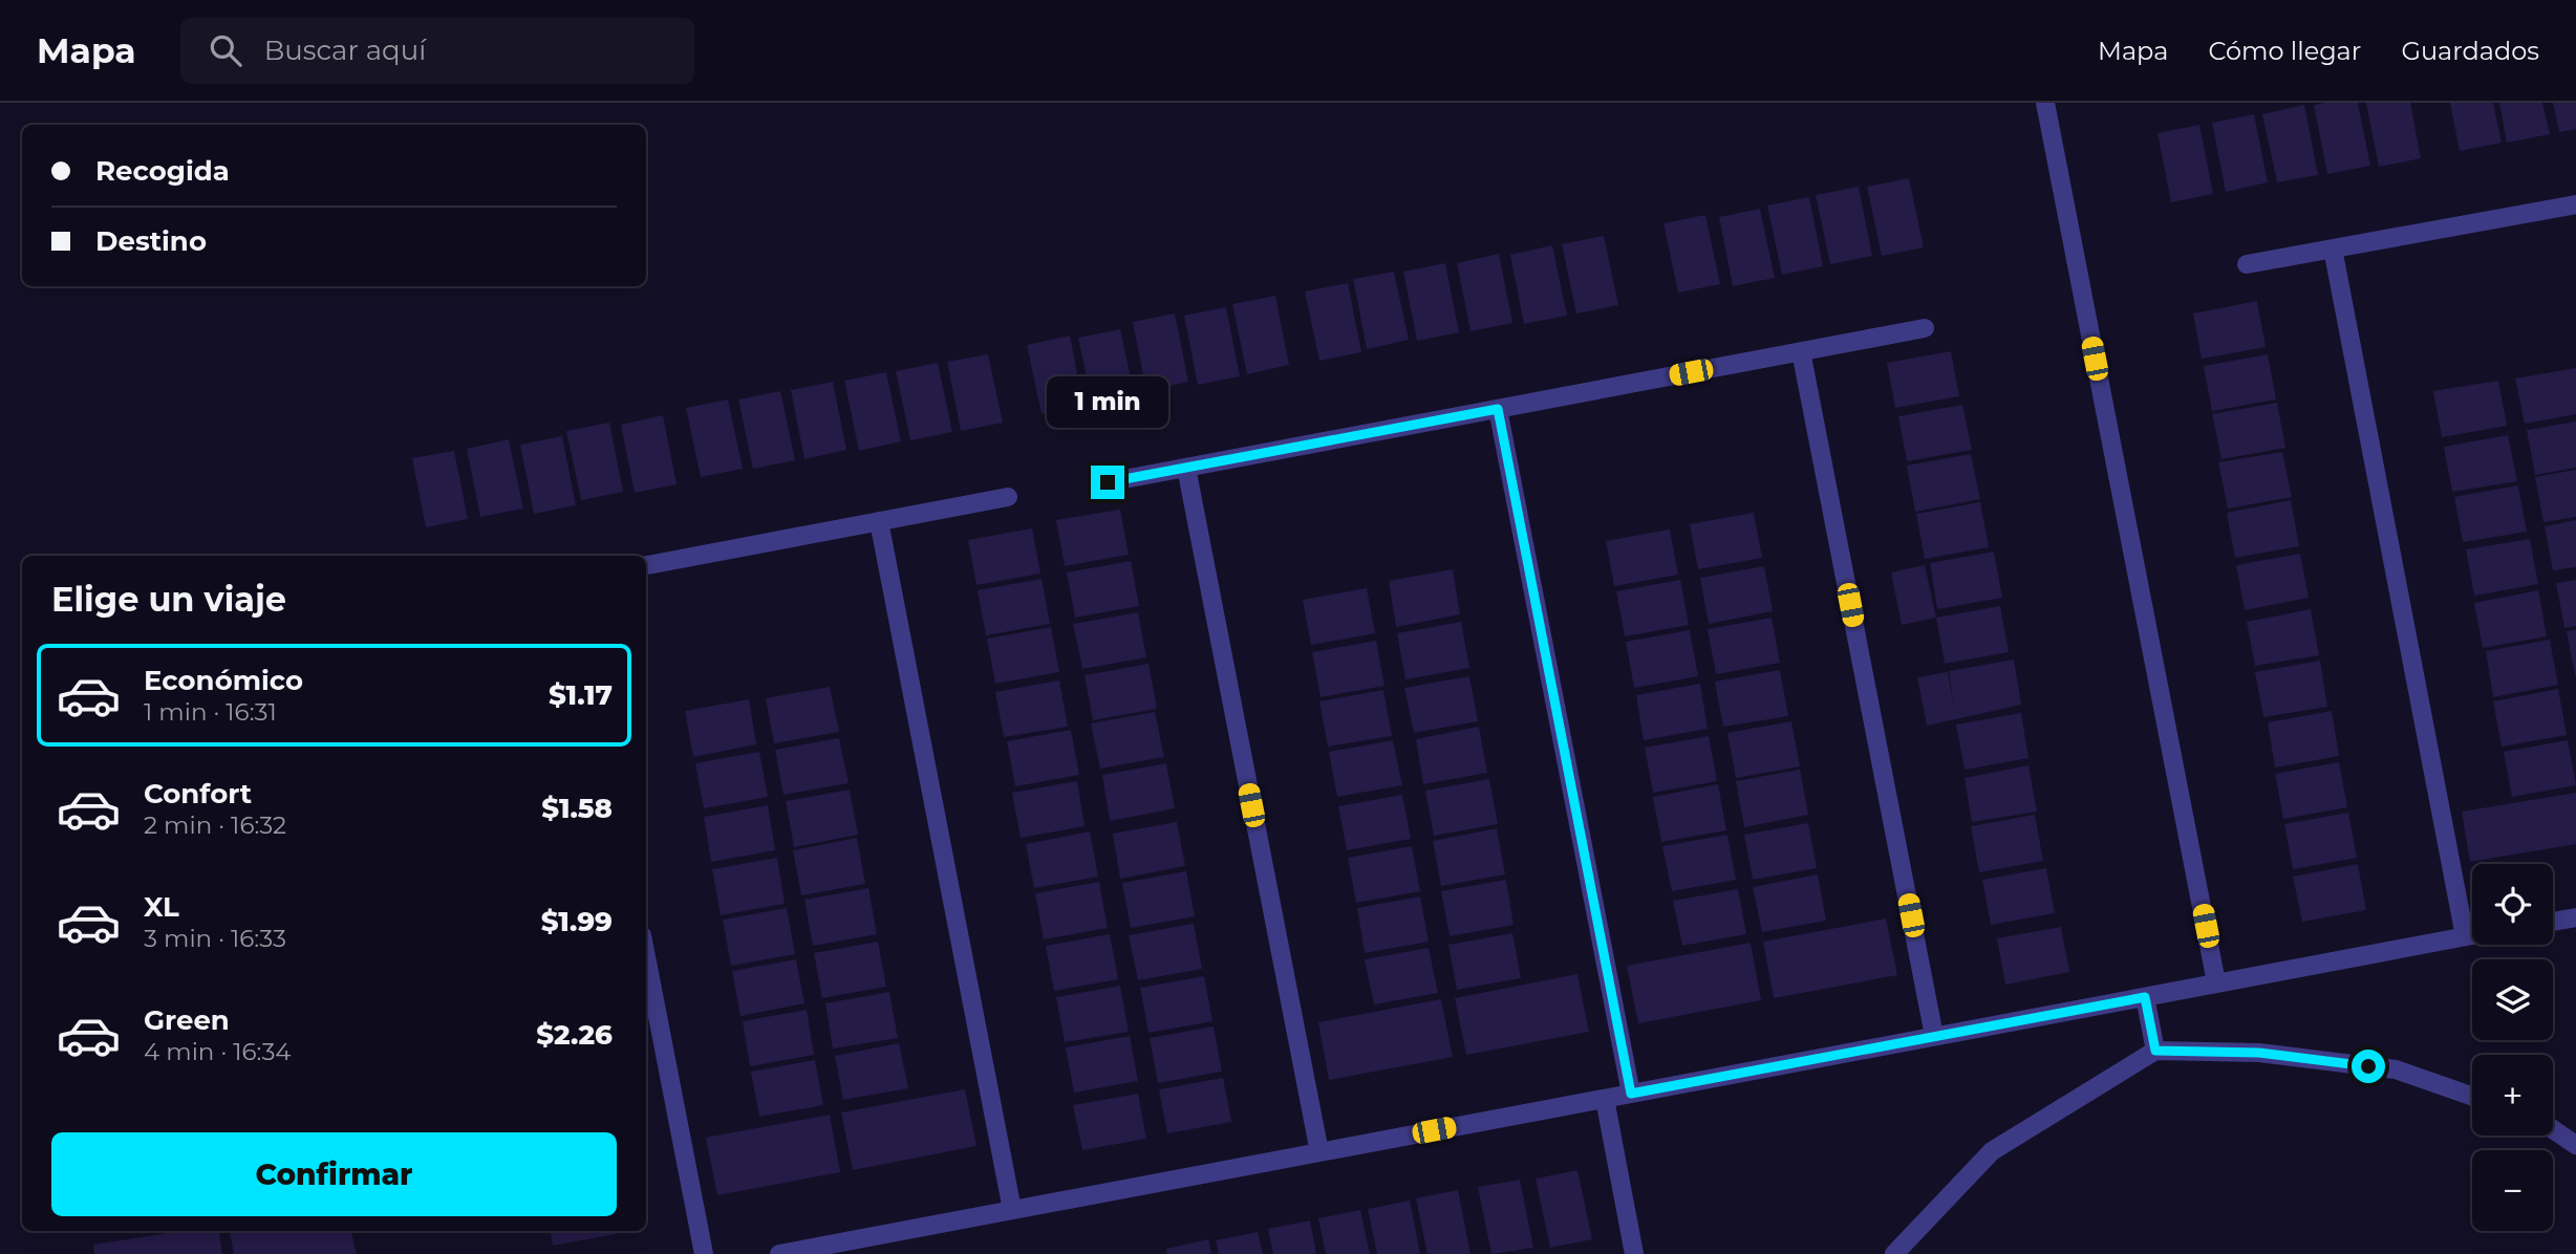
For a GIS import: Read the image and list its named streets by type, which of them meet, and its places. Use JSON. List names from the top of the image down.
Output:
{
  "page": {
    "header": "Mapa",
    "search": "Buscar aquí",
    "nav": ["Mapa", "Cómo llegar", "Guardados"],
    "banner": ["Recogida", "Destino"],
    "bubble": "1 min",
    "heading": "Elige un viaje",
    "list": [
      {
        "name": "Económico",
        "note": "1 min · 16:31",
        "value": "$1.17"
      },
      {
        "name": "Confort",
        "note": "2 min · 16:32",
        "value": "$1.58"
      },
      {
        "name": "XL",
        "note": "3 min · 16:33",
        "value": "$1.99"
      },
      {
        "name": "Green",
        "note": "4 min · 16:34",
        "value": "$2.26"
      }
    ],
    "map_buttons": ["+", "−"],
    "buttons": "Confirmar"
  }
}
